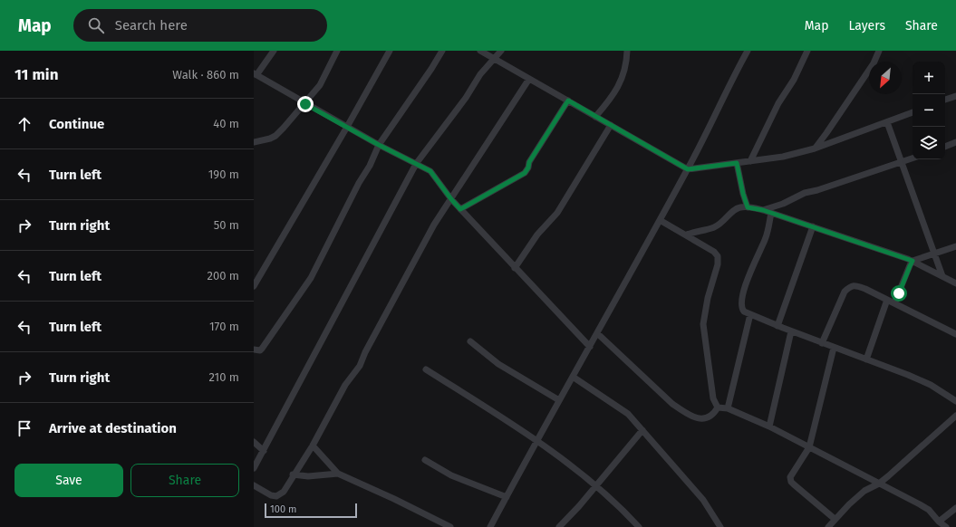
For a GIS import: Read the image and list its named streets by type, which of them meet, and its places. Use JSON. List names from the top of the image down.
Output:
{
  "scale_bar": "100 m",
  "north": "bottom left",
  "page": {
    "header": "Map",
    "search": "Search here",
    "nav": ["Map", "Layers", "Share"],
    "heading": ["11 min", "Walk · 860 m"],
    "map_buttons": ["+", "−"],
    "list": [
      ["Continue", "40 m"],
      ["Turn left", "190 m"],
      ["Turn right", "50 m"],
      ["Turn left", "200 m"],
      ["Turn left", "170 m"],
      ["Turn right", "210 m"],
      "Arrive at destination"
    ],
    "buttons": ["Save", "Share"],
    "scale": "100 m"
  }
}
